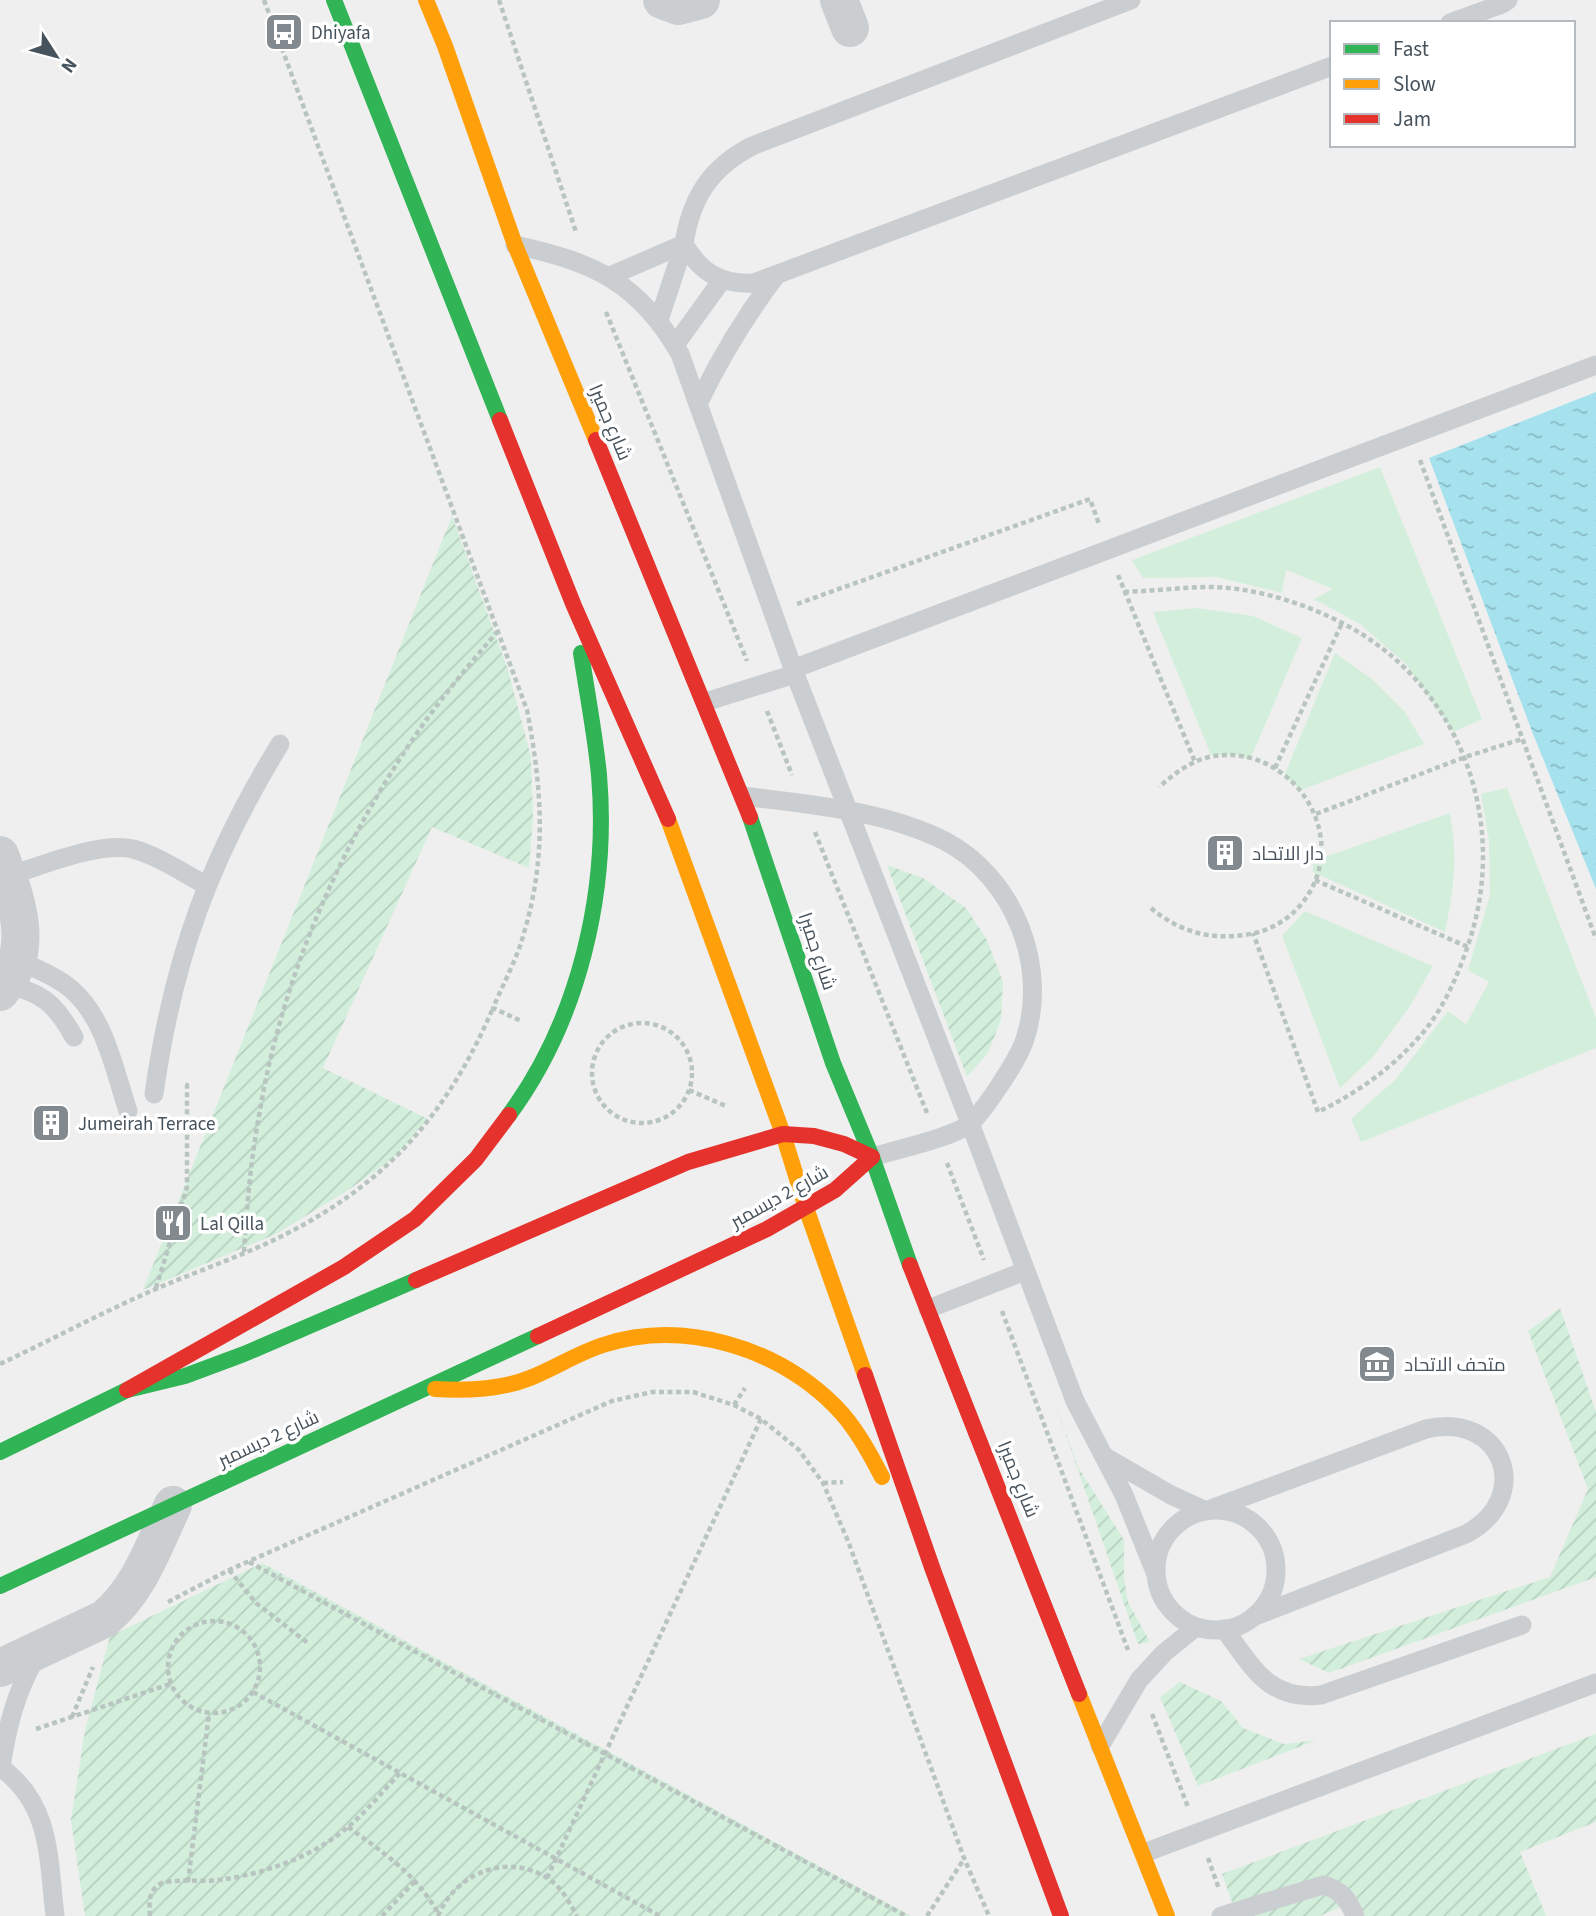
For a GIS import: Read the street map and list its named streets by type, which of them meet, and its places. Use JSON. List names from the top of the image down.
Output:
{
  "streets": {
    "main road": ["شارع جميرا", "شارع 2 ديسمبر"]
  },
  "crossings": [
    ["شارع جميرا", "شارع 2 ديسمبر"]
  ],
  "places": {
    "bus stop": ["Dhiyafa"],
    "building": ["دار الاتحاد", "Jumeirah Terrace"],
    "restaurant": ["Lal Qilla"],
    "museum": ["متحف الاتحاد"]
  },
  "legend": ["Fast", "Slow", "Jam"],
  "north": "bottom right"
}
